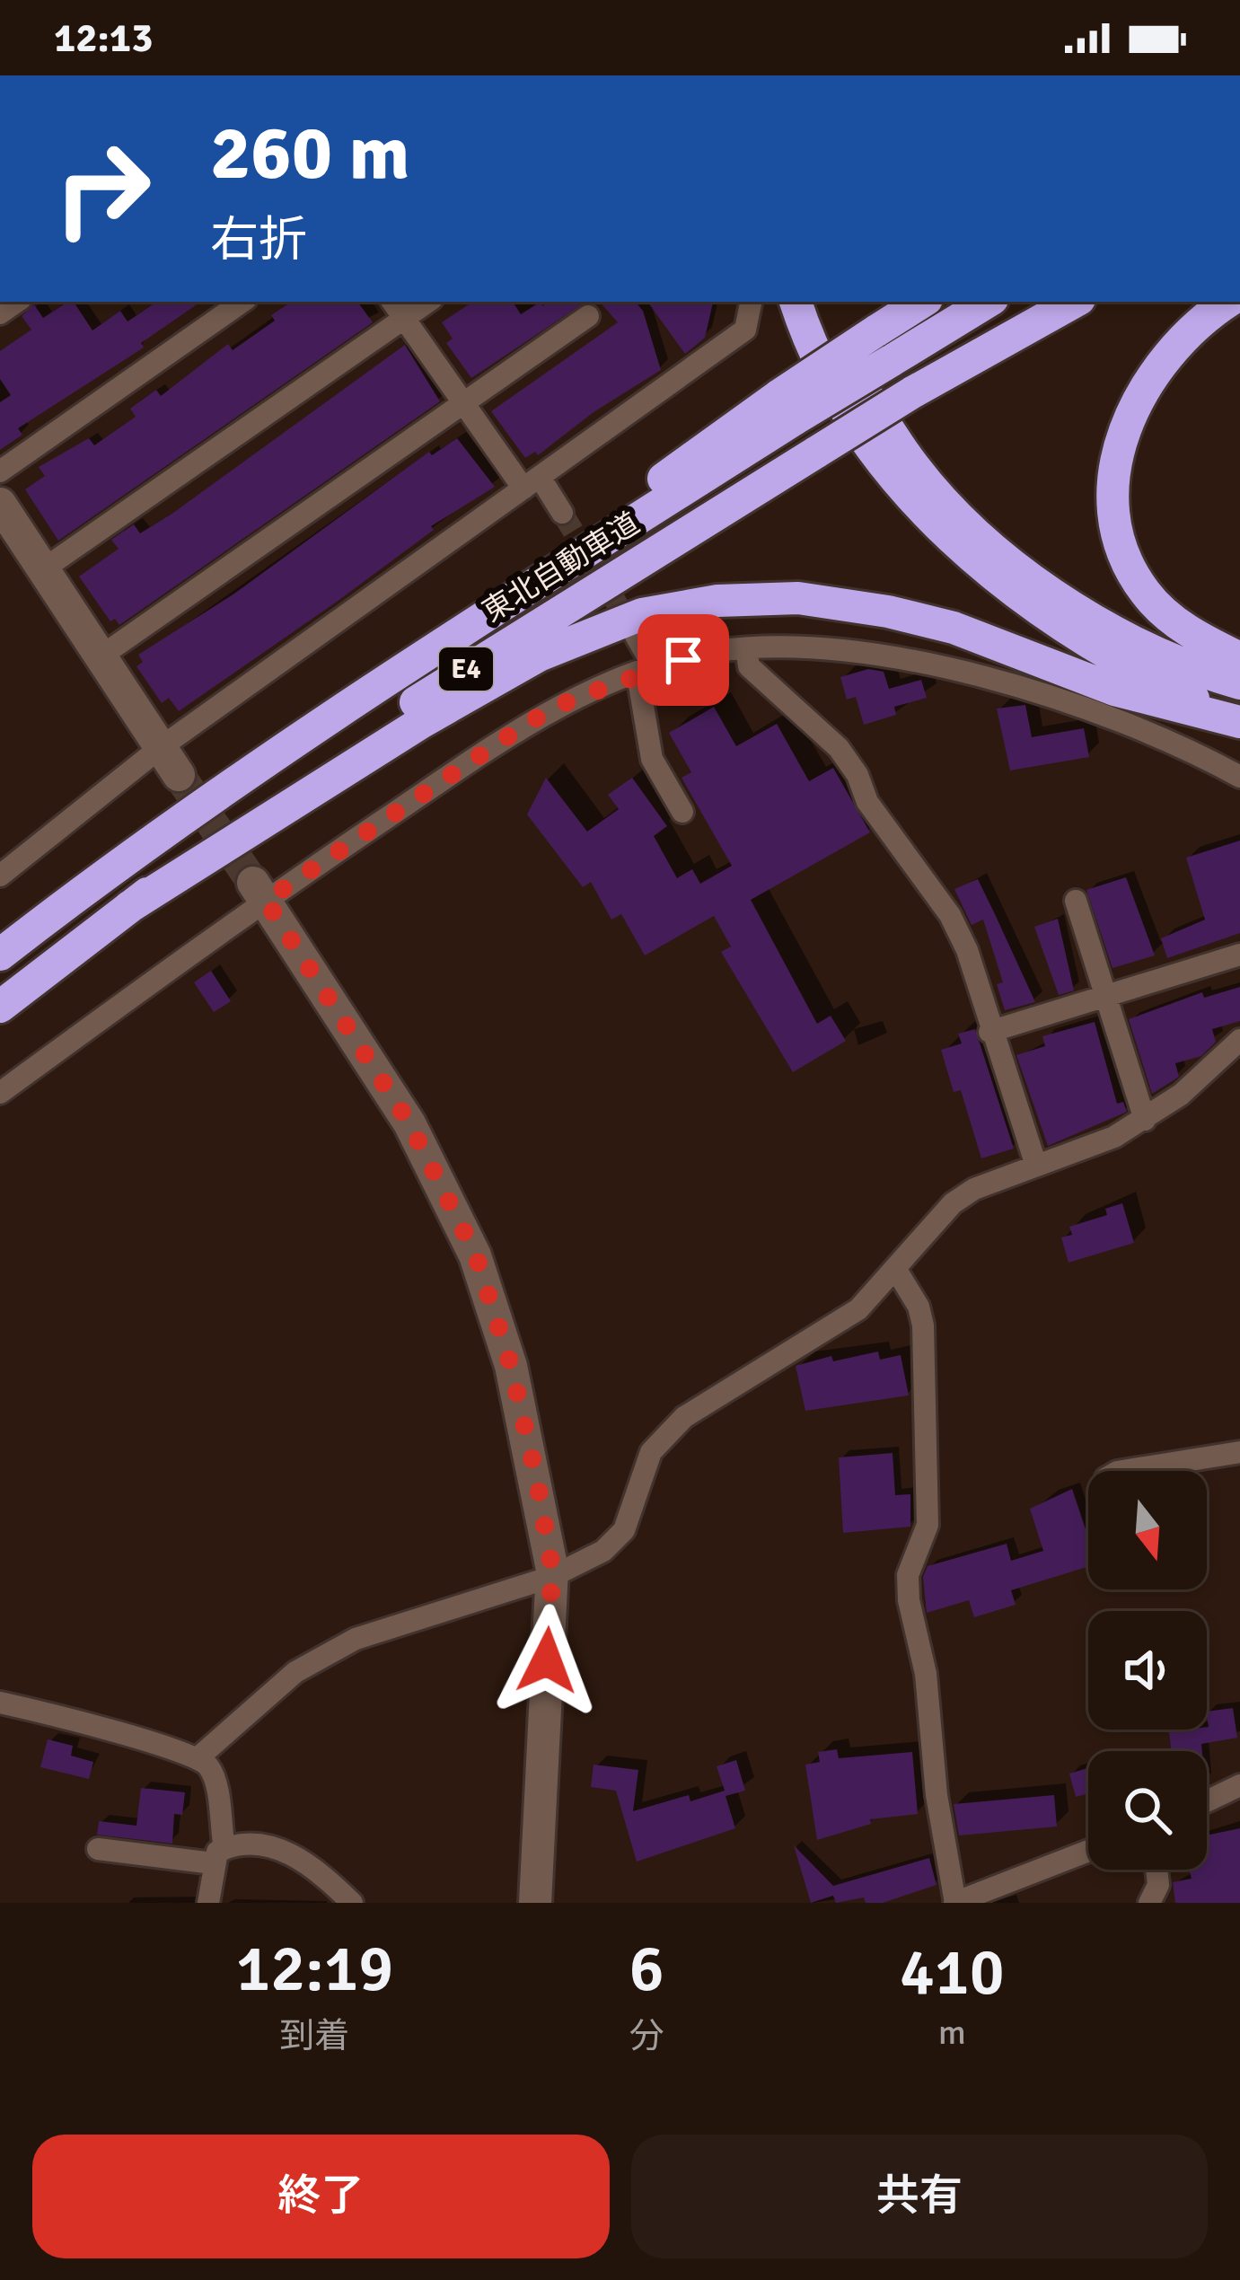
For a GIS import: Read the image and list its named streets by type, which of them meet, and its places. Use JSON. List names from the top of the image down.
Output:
{
  "streets": {
    "highway": ["東北自動車道", "E4"]
  },
  "north": "bottom",
  "page": {
    "status": "12:13",
    "turn": ["260 m", "右折"],
    "eta": [
      "12:19",
      "到着",
      "6",
      "分",
      "410",
      "m"
    ],
    "buttons": ["終了", "共有"]
  }
}
